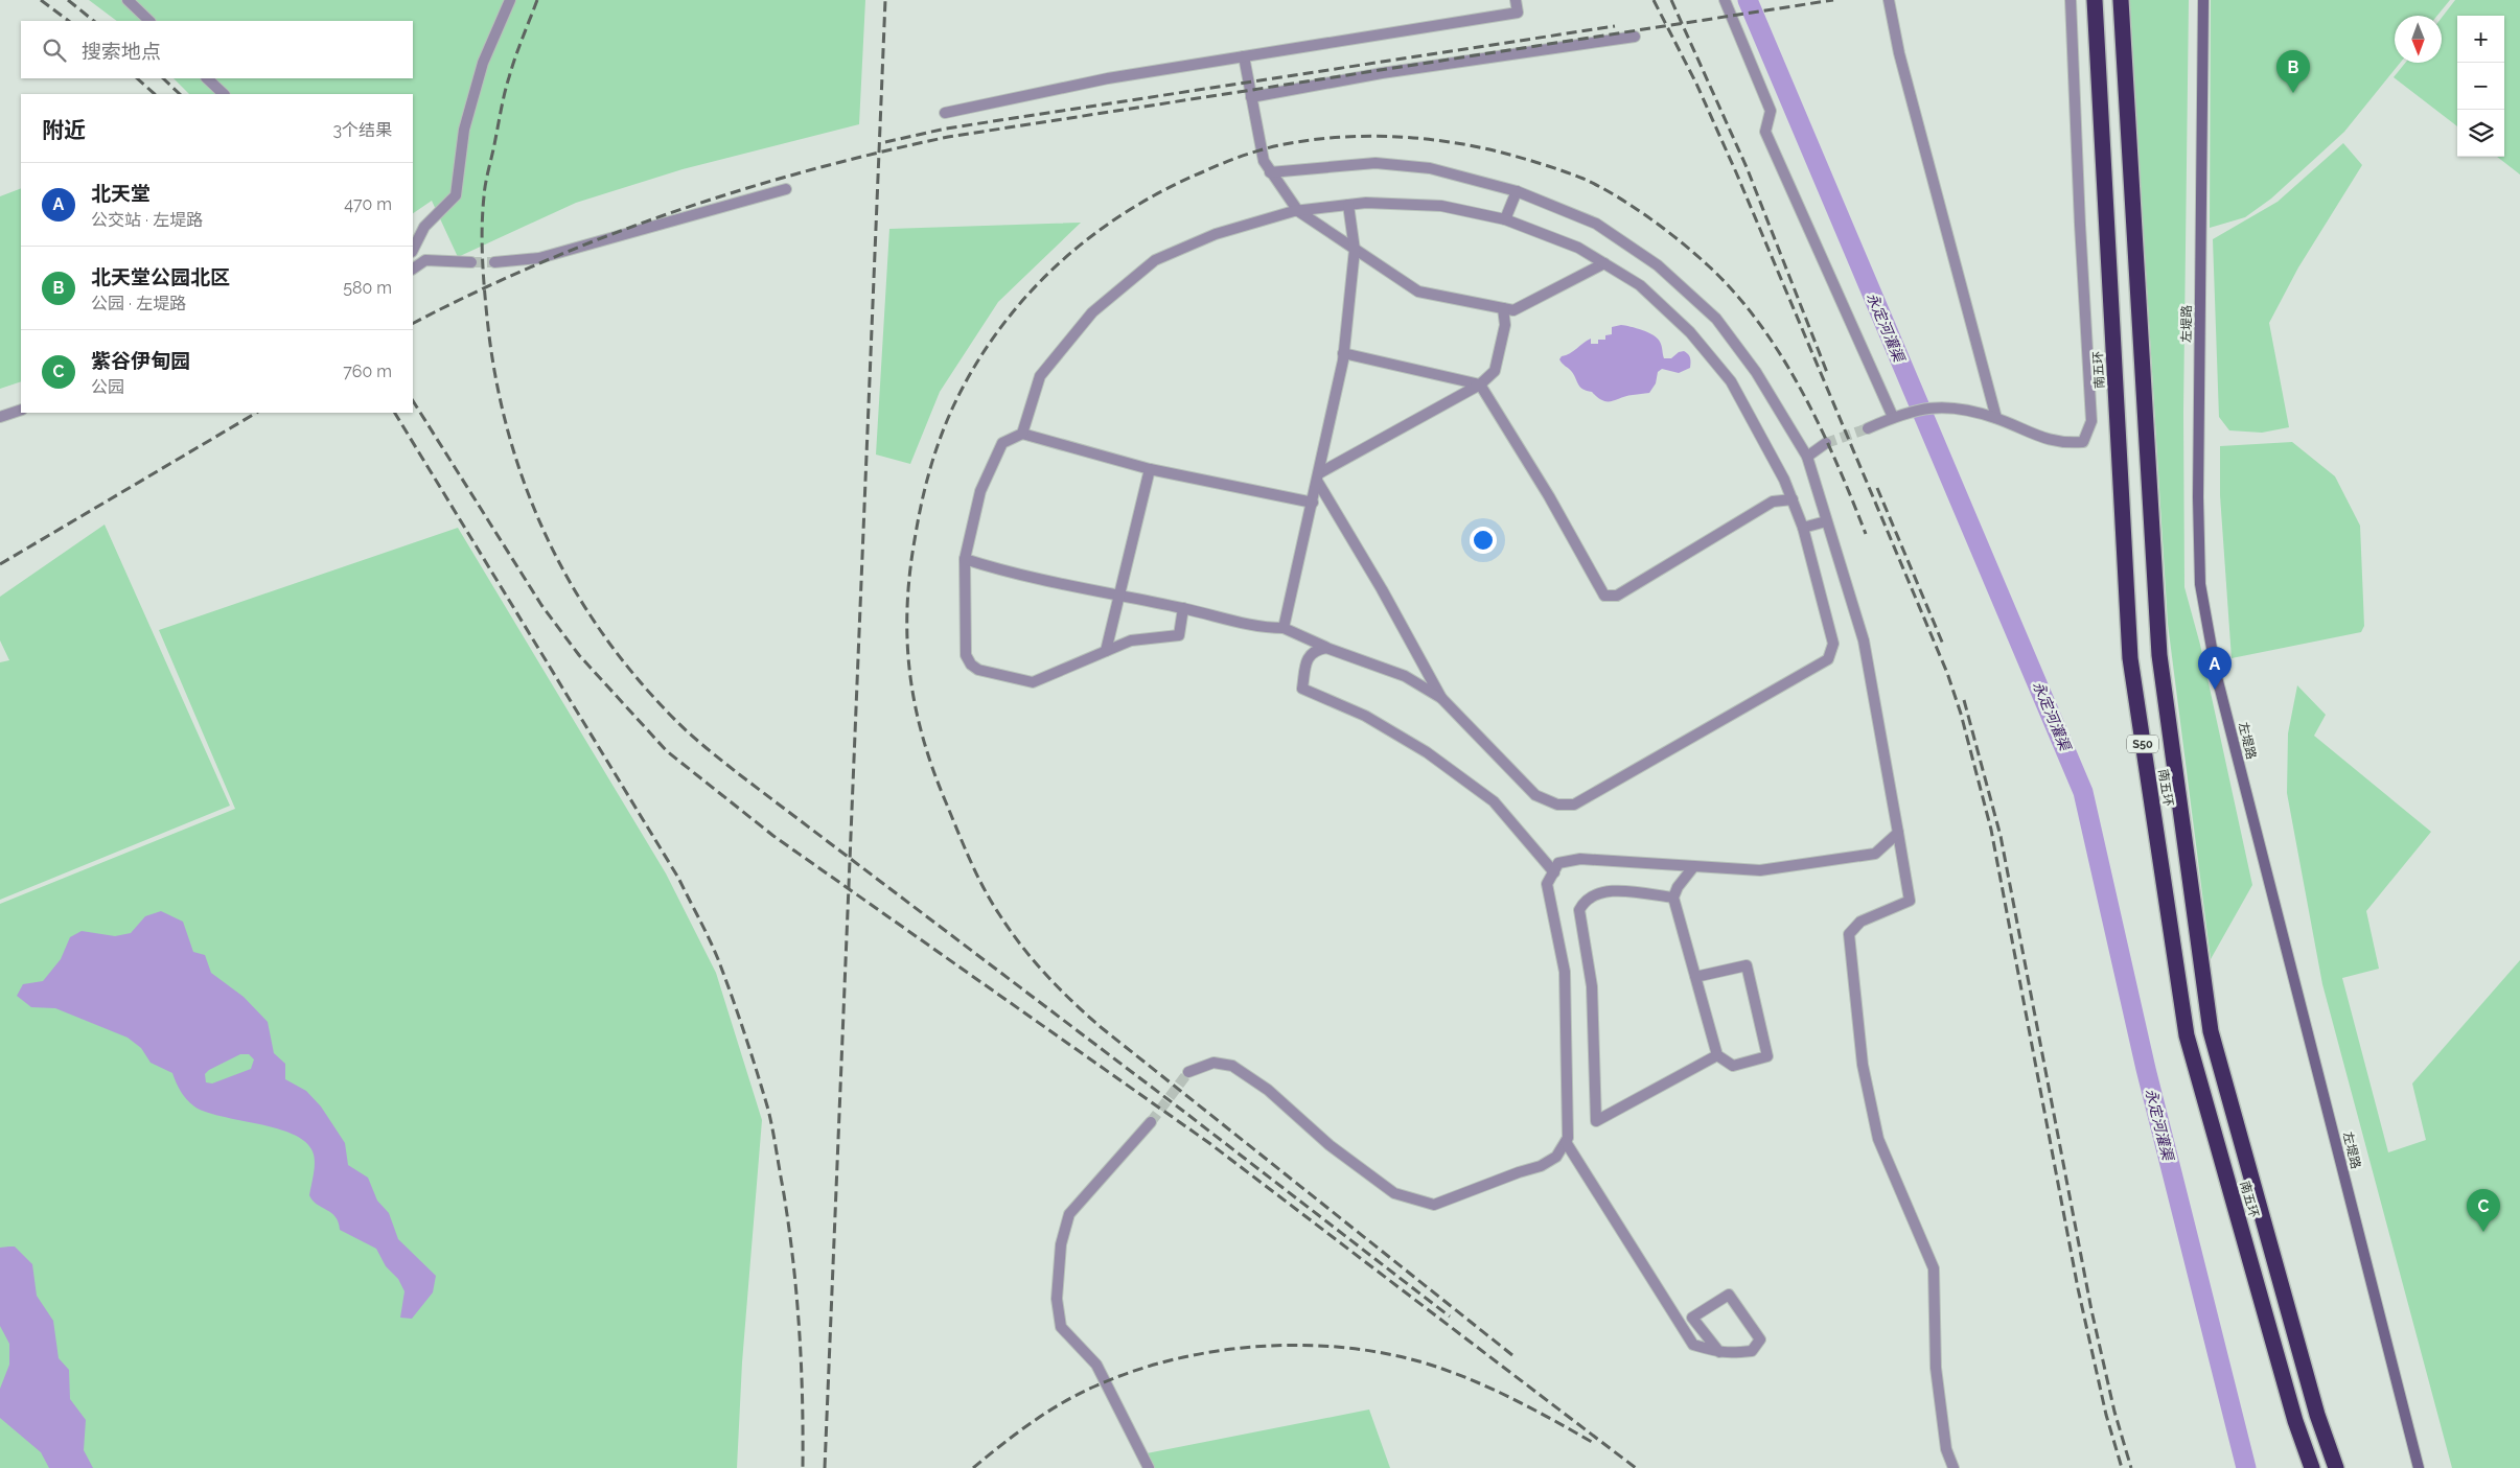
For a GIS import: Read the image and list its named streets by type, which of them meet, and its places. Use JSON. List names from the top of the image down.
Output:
{
  "streets": {
    "highway": ["南五环", "S50"],
    "main road": ["左堤路"]
  },
  "water": ["永定河灌渠"],
  "north": "bottom",
  "page": {
    "map_buttons": ["+", "−"],
    "search": "搜索地点",
    "pins": ["B", "A", "C"],
    "heading": ["附近", "3个结果"],
    "list": [
      {
        "mark": "A",
        "name": "北天堂",
        "note": "公交站 · 左堤路",
        "value": "470 m"
      },
      {
        "mark": "B",
        "name": "北天堂公园北区",
        "note": "公园 · 左堤路",
        "value": "580 m"
      },
      {
        "mark": "C",
        "name": "紫谷伊甸园",
        "note": "公园",
        "value": "760 m"
      }
    ]
  }
}
